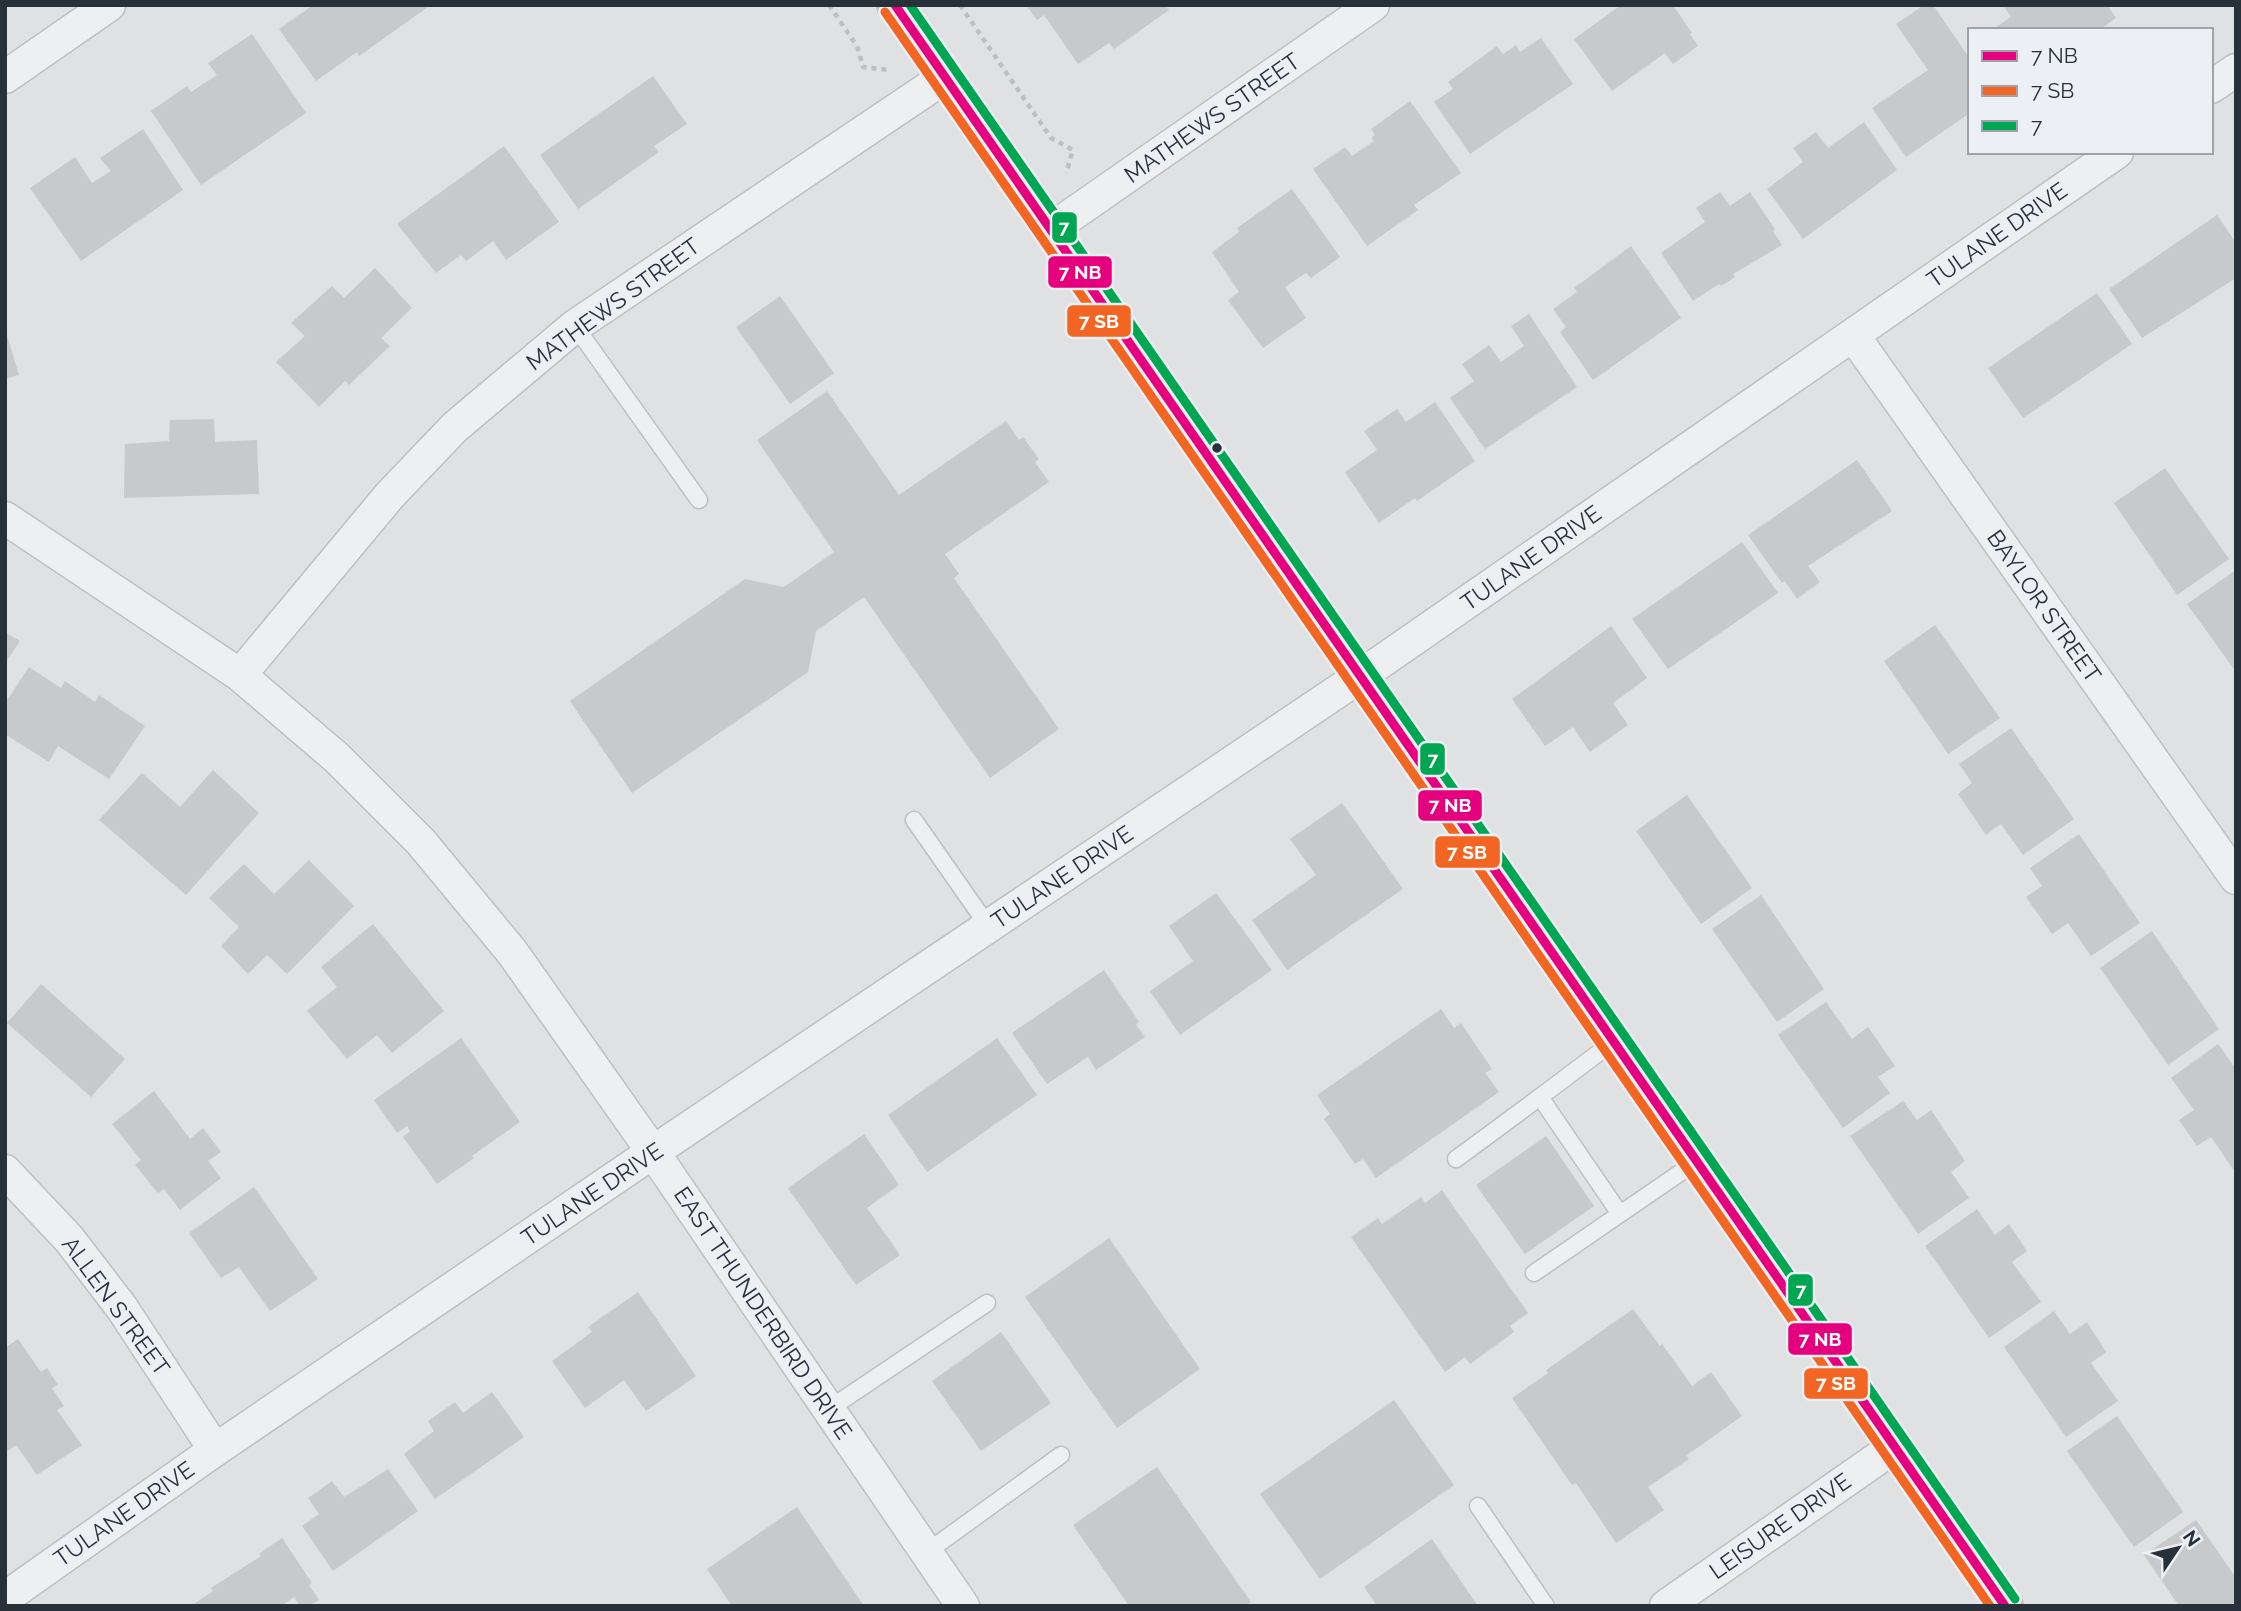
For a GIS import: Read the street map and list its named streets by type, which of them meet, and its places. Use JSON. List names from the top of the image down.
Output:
{
  "streets": {
    "street": [
      "MATHEWS STREET",
      "TULANE DRIVE",
      "BAYLOR STREET",
      "ALLEN STREET",
      "EAST THUNDERBIRD DRIVE",
      "LEISURE DRIVE"
    ]
  },
  "crossings": [
    ["MATHEWS STREET", "EAST THUNDERBIRD DRIVE"],
    ["TULANE DRIVE", "BAYLOR STREET"],
    ["TULANE DRIVE", "ALLEN STREET"],
    ["TULANE DRIVE", "EAST THUNDERBIRD DRIVE"]
  ],
  "lines": ["transit line 7"],
  "legend": ["7 NB", "7 SB", "7"],
  "north": "top right"
}
